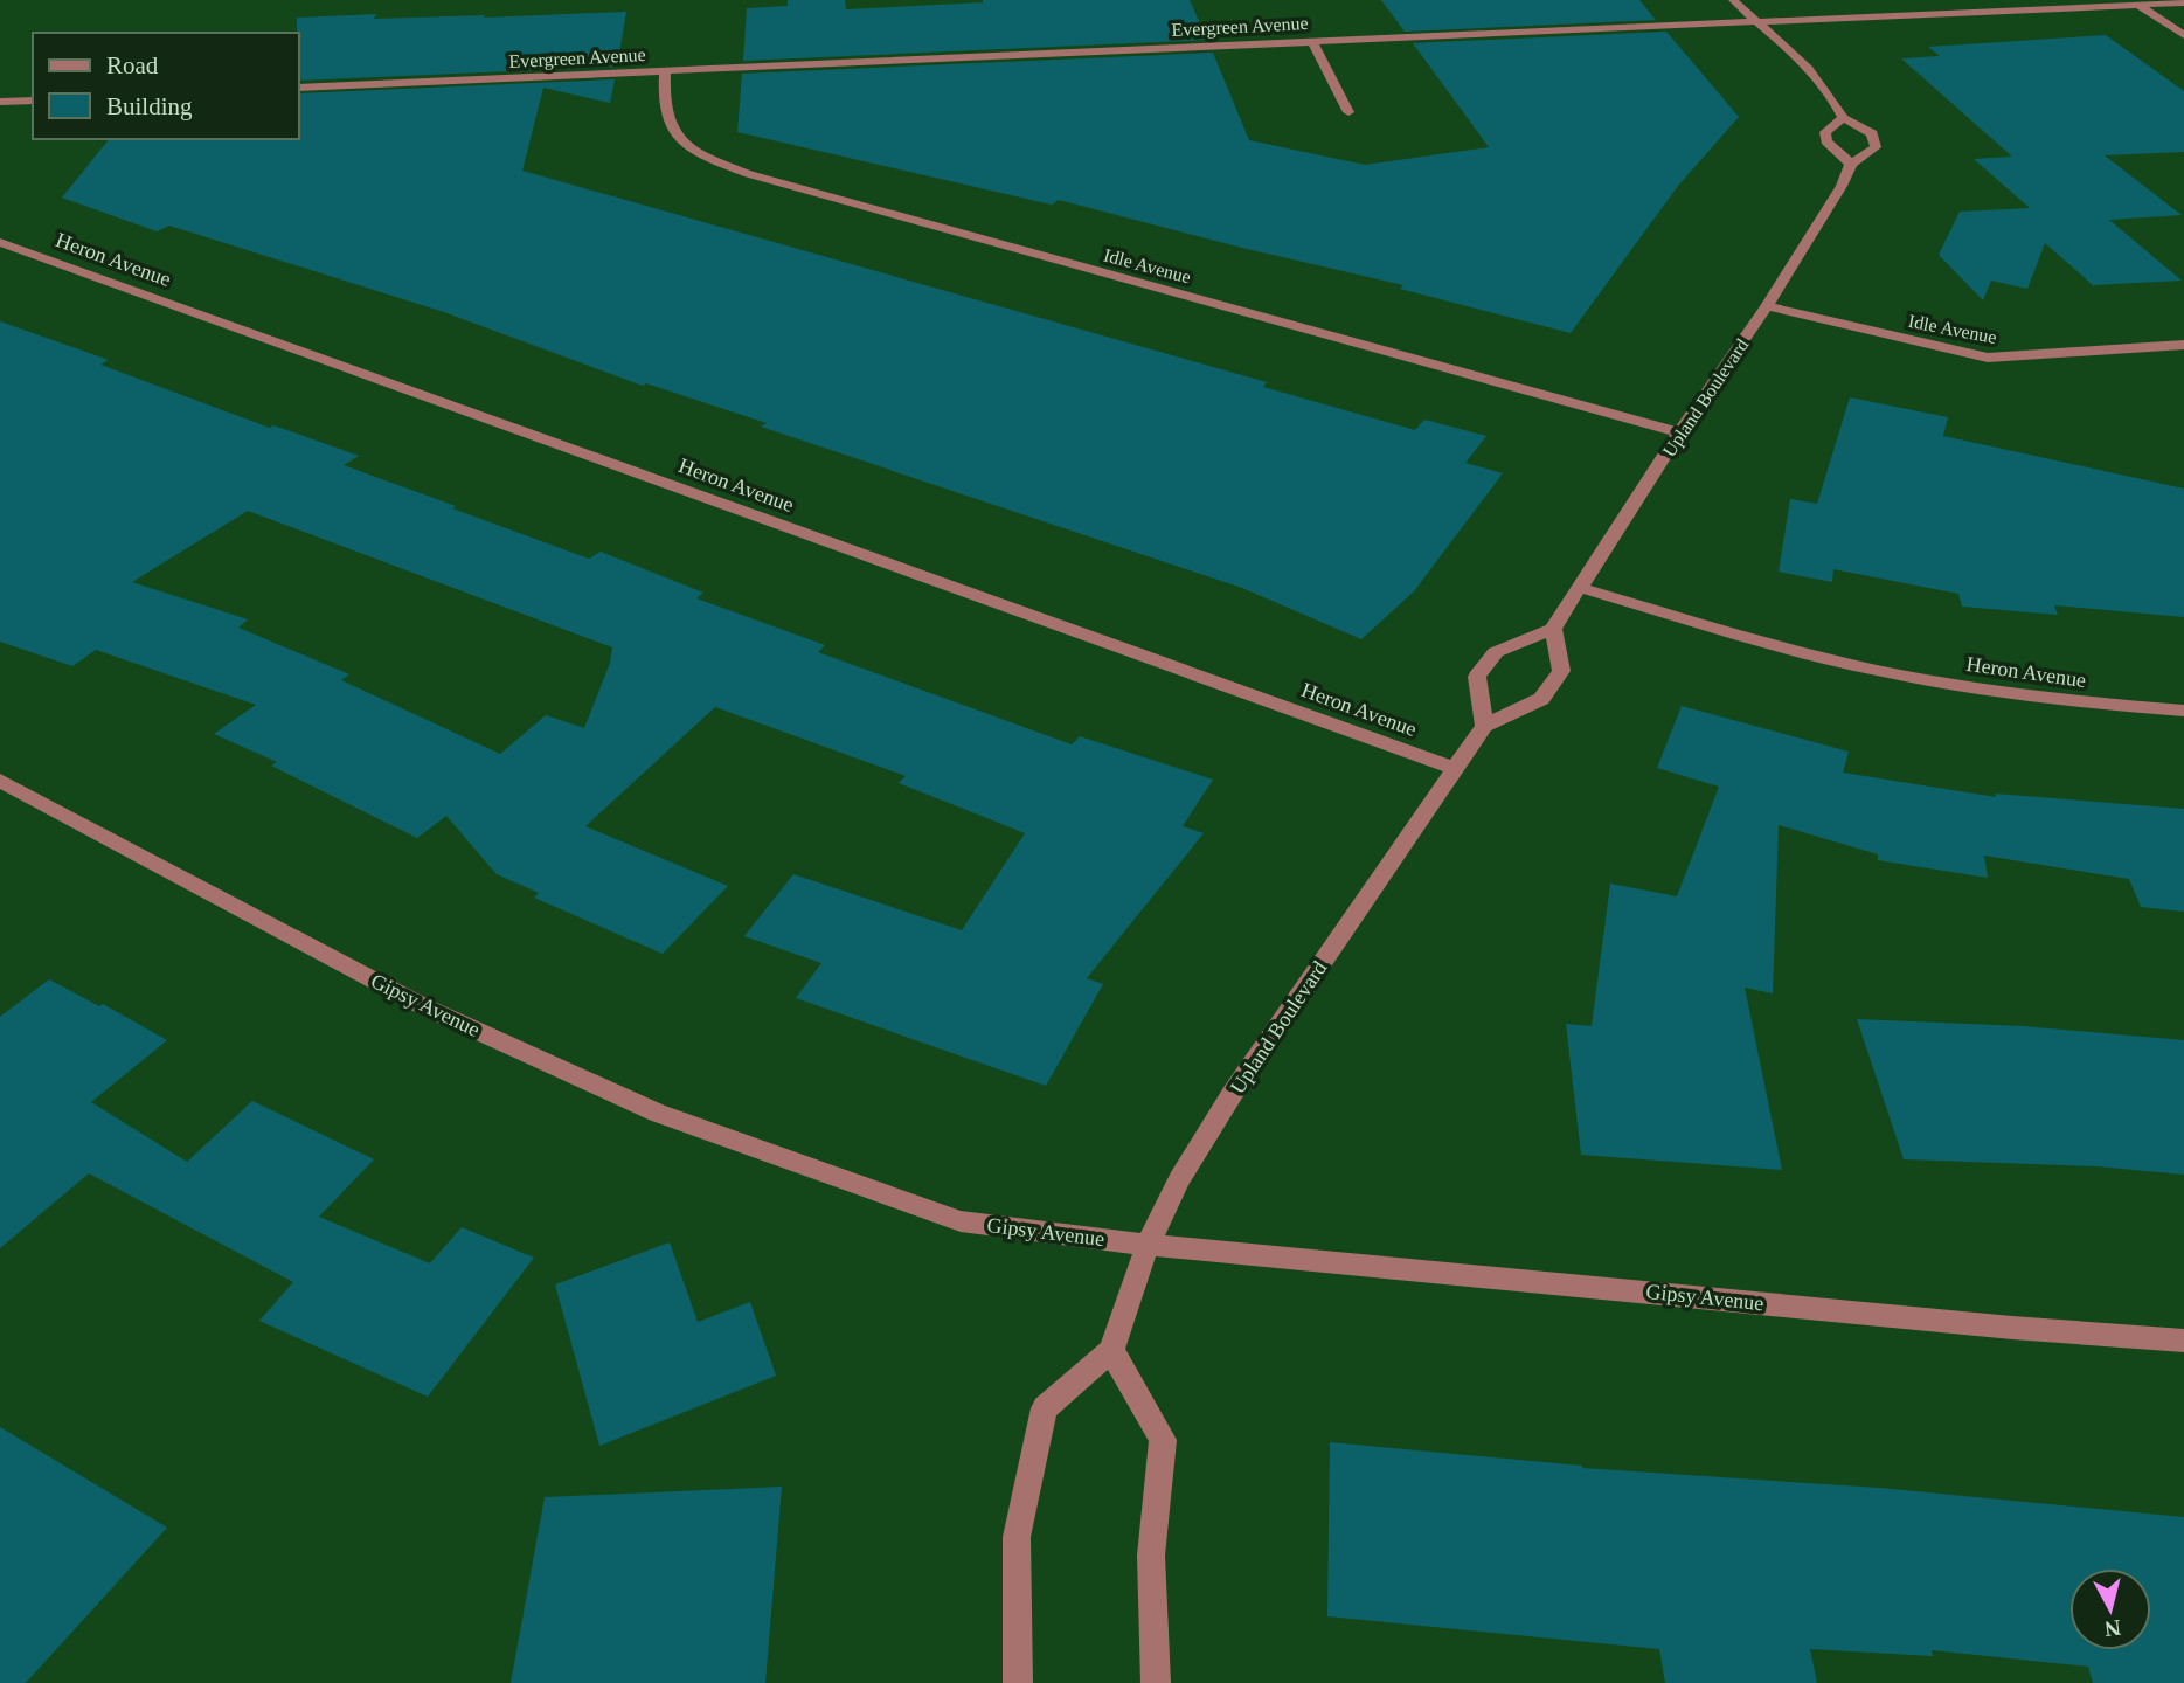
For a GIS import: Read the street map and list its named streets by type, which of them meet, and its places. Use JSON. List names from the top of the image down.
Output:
{
  "streets": {
    "street": [
      "Evergreen Avenue",
      "Heron Avenue",
      "Idle Avenue",
      "Upland Boulevard",
      "Gipsy Avenue"
    ]
  },
  "crossings": [
    ["Evergreen Avenue", "Idle Avenue"],
    ["Evergreen Avenue", "Upland Boulevard"],
    ["Heron Avenue", "Upland Boulevard"],
    ["Idle Avenue", "Upland Boulevard"],
    ["Upland Boulevard", "Gipsy Avenue"]
  ],
  "legend": ["Road", "Building"],
  "north": "bottom"
}
